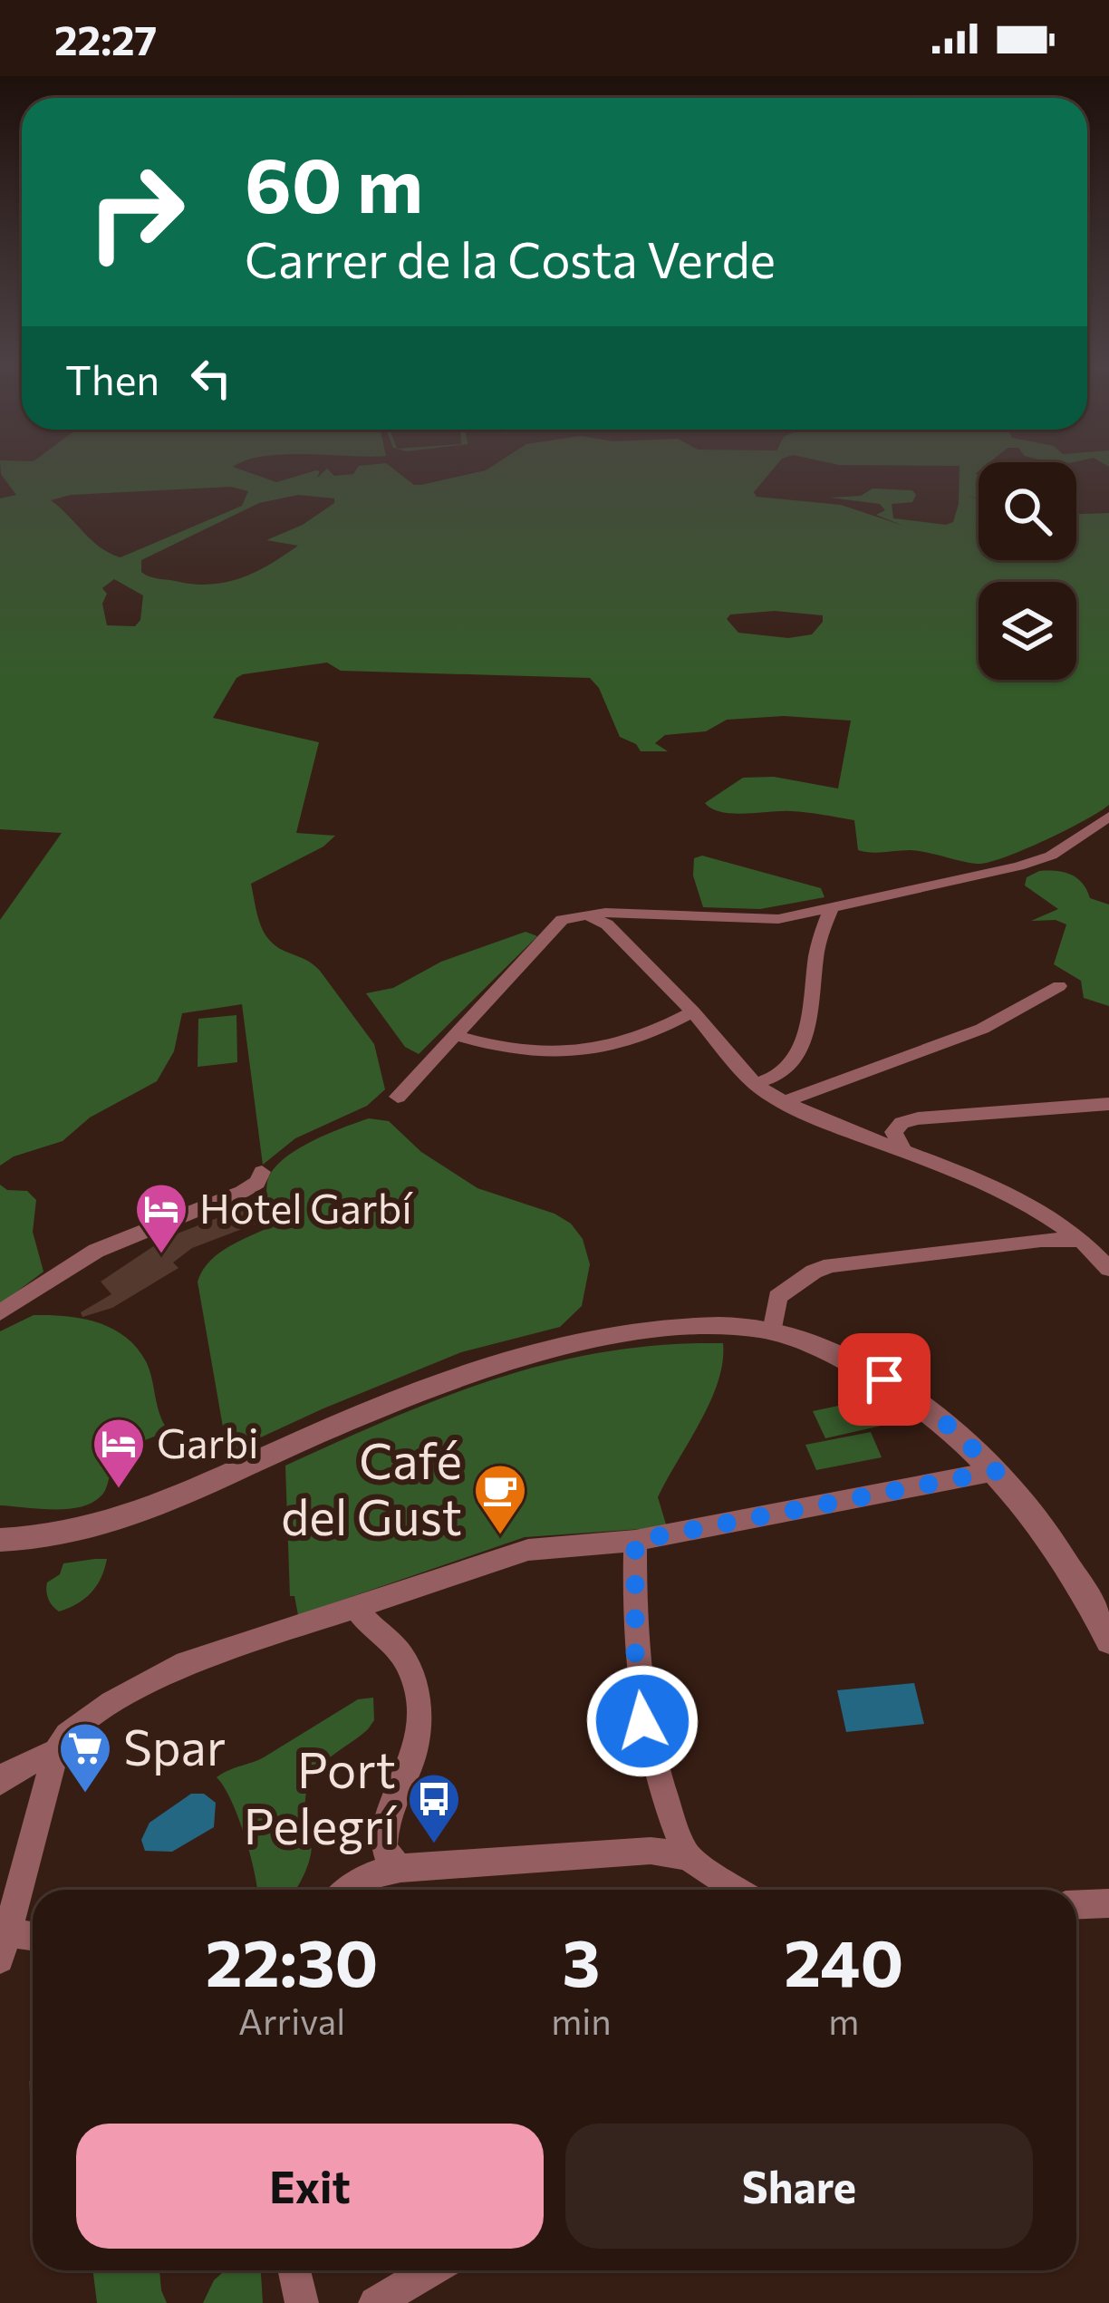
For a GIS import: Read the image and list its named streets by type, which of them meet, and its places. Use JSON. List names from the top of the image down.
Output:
{
  "places": {
    "hotel": ["Hotel Garbí", "Garbi"],
    "cafe": ["Café del Gust"],
    "supermarket": ["Spar"],
    "bus stop": ["Port Pelegrí"]
  },
  "page": {
    "status": "22:27",
    "turn": ["60 m", "Carrer de la Costa Verde"],
    "then": "Then",
    "eta": [
      "22:30",
      "Arrival",
      "3",
      "min",
      "240",
      "m"
    ],
    "buttons": ["Exit", "Share"]
  }
}
